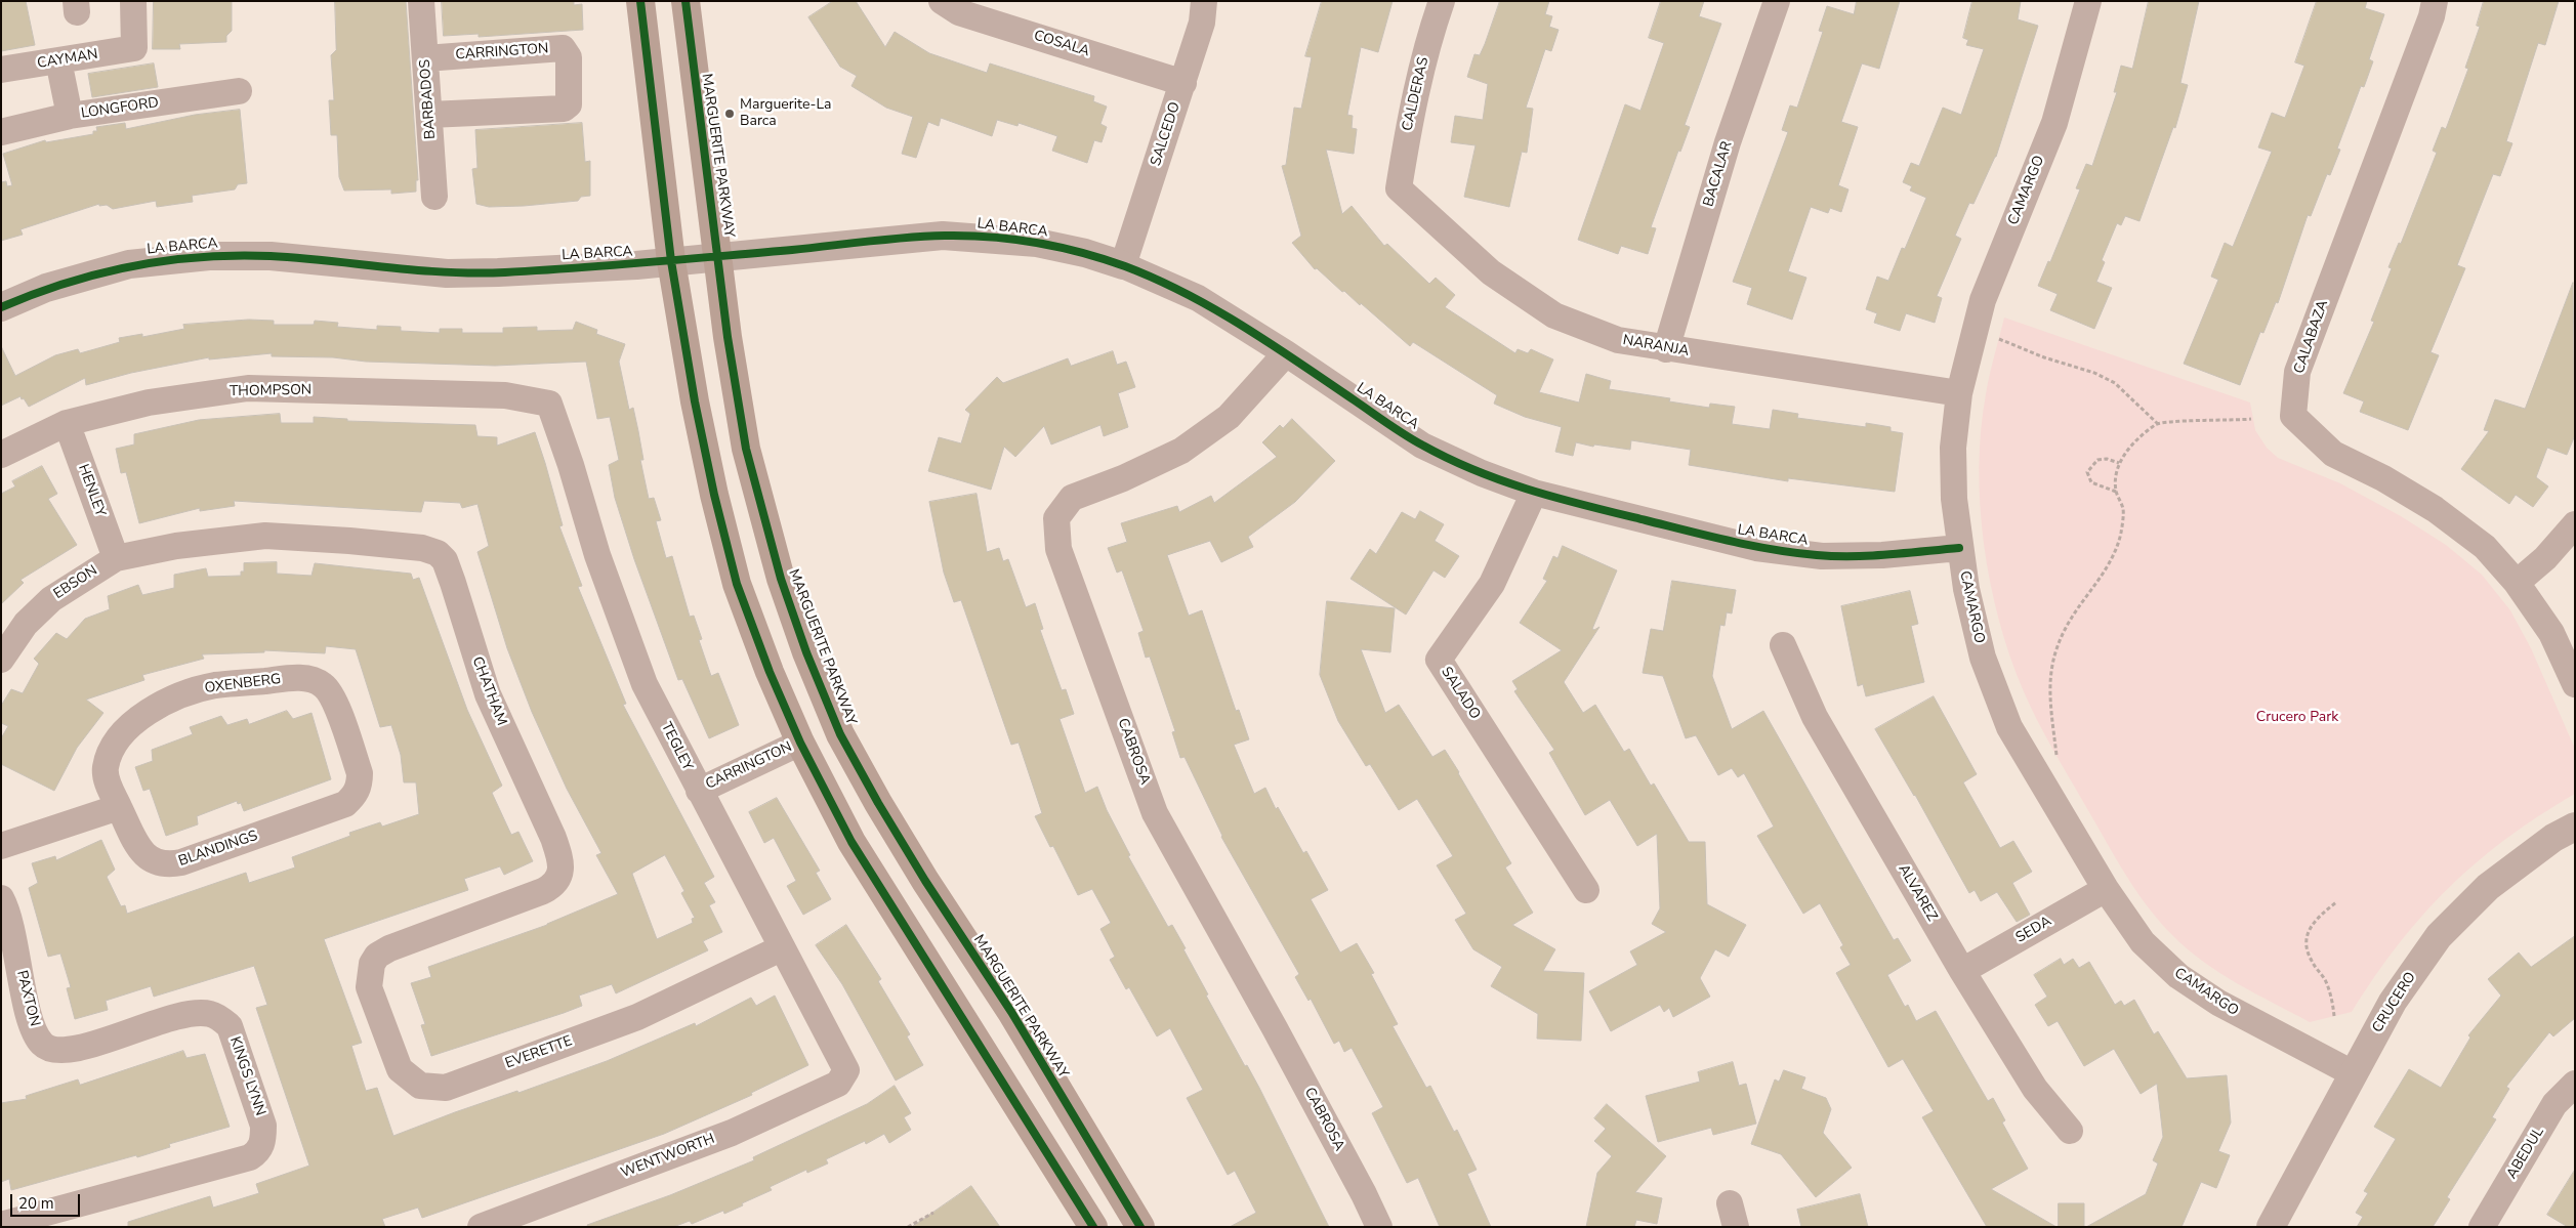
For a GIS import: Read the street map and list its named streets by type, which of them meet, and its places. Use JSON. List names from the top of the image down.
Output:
{
  "streets": {
    "main road": ["MARGUERITE PARKWAY"],
    "street": [
      "COSALA",
      "CARRINGTON",
      "CAYMAN",
      "CALDERAS",
      "BARBADOS",
      "LONGFORD",
      "SALCEDO",
      "BACALAR",
      "CAMARGO",
      "LA BARCA",
      "CALABAZA",
      "NARANJA",
      "THOMPSON",
      "HENLEY",
      "EBSON",
      "OXENBERG",
      "CHATHAM",
      "SALADO",
      "TEGLEY",
      "CABROSA",
      "BLANDINGS",
      "ALVAREZ",
      "SEDA",
      "PAXTON",
      "CRUCERO",
      "EVERETTE",
      "KINGS LYNN",
      "ABEDUL",
      "WENTWORTH"
    ]
  },
  "crossings": [
    ["COSALA", "SALCEDO"],
    ["CARRINGTON", "BARBADOS"],
    ["CARRINGTON", "TEGLEY"],
    ["CALDERAS", "NARANJA"],
    ["SALCEDO", "LA BARCA"],
    ["MARGUERITE PARKWAY", "LA BARCA"],
    ["BACALAR", "NARANJA"],
    ["CAMARGO", "LA BARCA"],
    ["CAMARGO", "NARANJA"],
    ["CAMARGO", "SEDA"],
    ["CAMARGO", "CRUCERO"],
    ["LA BARCA", "SALADO"],
    ["LA BARCA", "CABROSA"],
    ["THOMPSON", "HENLEY"],
    ["THOMPSON", "TEGLEY"],
    ["HENLEY", "EBSON"],
    ["EBSON", "CHATHAM"],
    ["OXENBERG", "BLANDINGS"],
    ["CHATHAM", "EVERETTE"],
    ["TEGLEY", "EVERETTE"],
    ["TEGLEY", "WENTWORTH"],
    ["ALVAREZ", "SEDA"],
    ["PAXTON", "KINGS LYNN"]
  ],
  "parks": ["Crucero Park"],
  "places": ["Marguerite-La Barca"],
  "scale_bar": "20 m"
}
